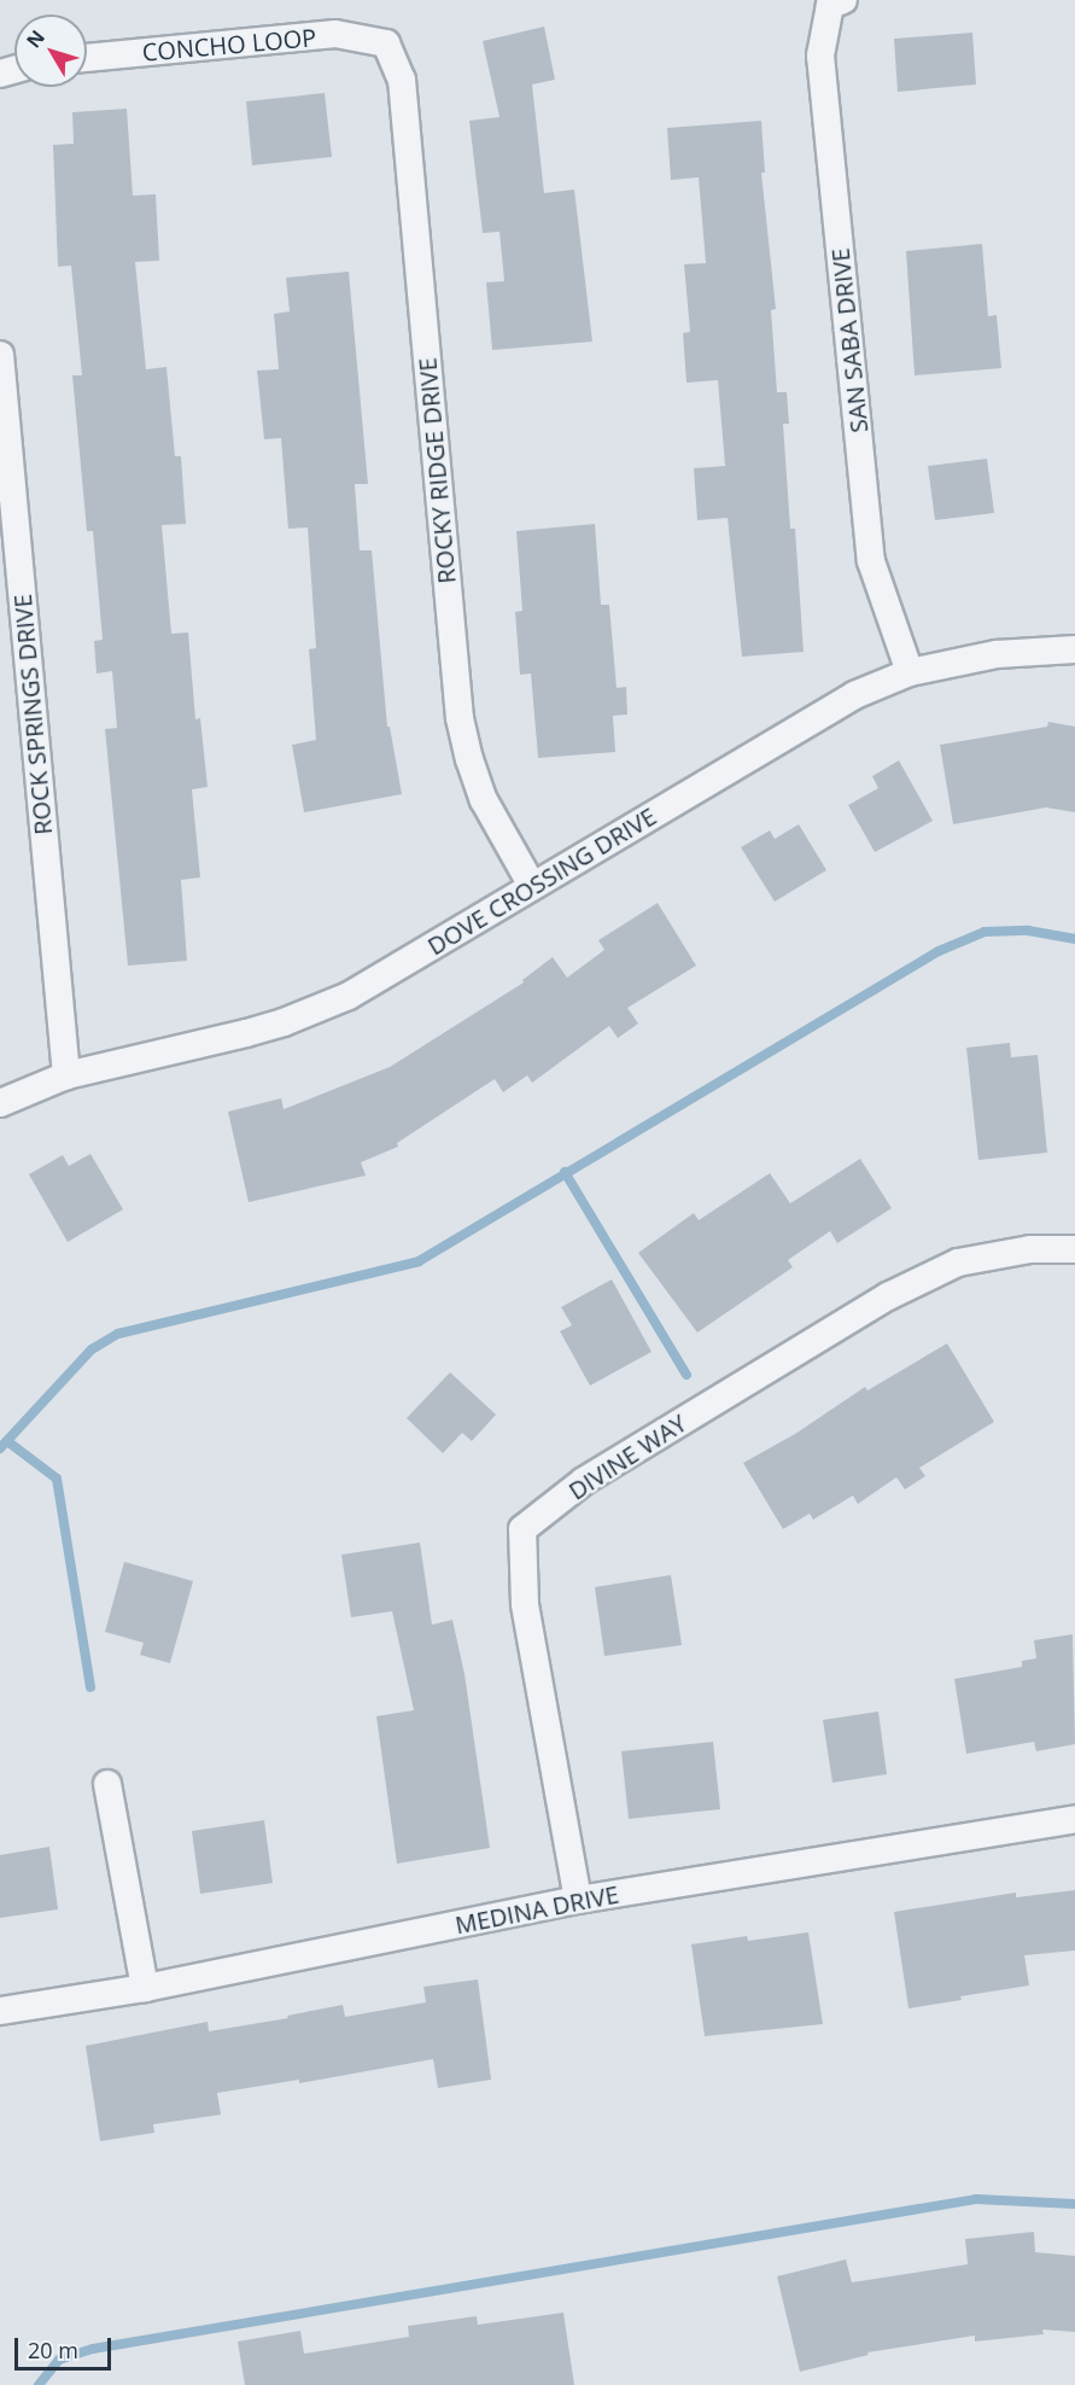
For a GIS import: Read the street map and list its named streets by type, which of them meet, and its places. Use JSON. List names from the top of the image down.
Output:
{
  "streets": {
    "street": [
      "CONCHO LOOP",
      "SAN SABA DRIVE",
      "ROCKY RIDGE DRIVE",
      "ROCK SPRINGS DRIVE",
      "DOVE CROSSING DRIVE",
      "DIVINE WAY",
      "MEDINA DRIVE"
    ]
  },
  "crossings": [
    ["CONCHO LOOP", "ROCKY RIDGE DRIVE"],
    ["SAN SABA DRIVE", "DOVE CROSSING DRIVE"],
    ["ROCKY RIDGE DRIVE", "DOVE CROSSING DRIVE"],
    ["ROCK SPRINGS DRIVE", "DOVE CROSSING DRIVE"],
    ["DIVINE WAY", "MEDINA DRIVE"]
  ],
  "scale_bar": "20 m",
  "north": "top left"
}
